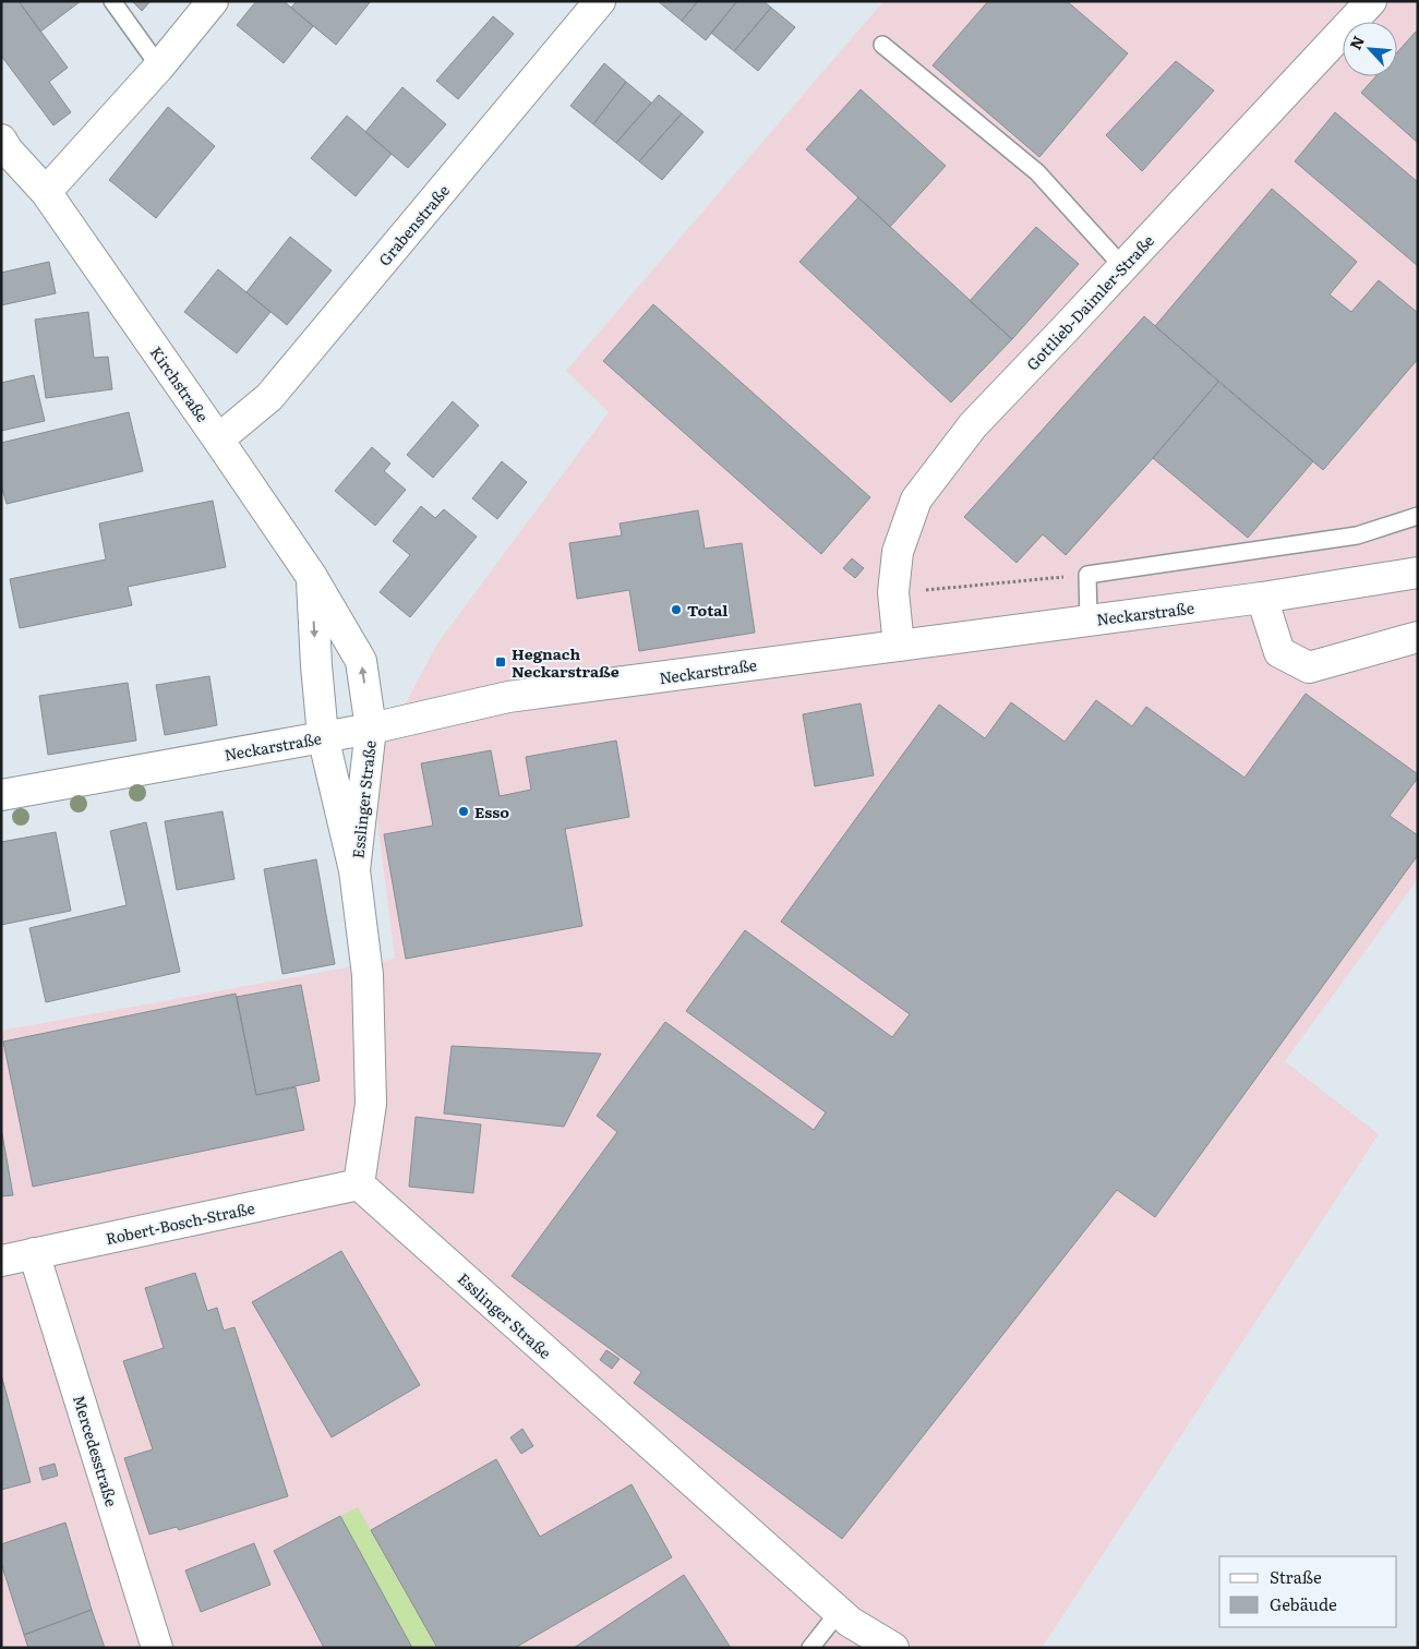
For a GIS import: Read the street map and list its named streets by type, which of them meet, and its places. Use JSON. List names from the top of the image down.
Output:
{
  "streets": {
    "street": [
      "Grabenstraße",
      "Gottlieb-Daimler-Straße",
      "Kirchstraße",
      "Neckarstraße",
      "Esslinger Straße",
      "Robert-Bosch-Straße",
      "Mercedesstraße"
    ]
  },
  "crossings": [
    ["Grabenstraße", "Kirchstraße"],
    ["Gottlieb-Daimler-Straße", "Neckarstraße"],
    ["Kirchstraße", "Neckarstraße"],
    ["Kirchstraße", "Esslinger Straße"],
    ["Neckarstraße", "Esslinger Straße"],
    ["Esslinger Straße", "Robert-Bosch-Straße"],
    ["Robert-Bosch-Straße", "Mercedesstraße"]
  ],
  "places": {
    "other": ["Total", "Esso"],
    "transit": ["Hegnach Neckarstraße"]
  },
  "legend": ["Straße", "Gebäude"],
  "north": "top left"
}
